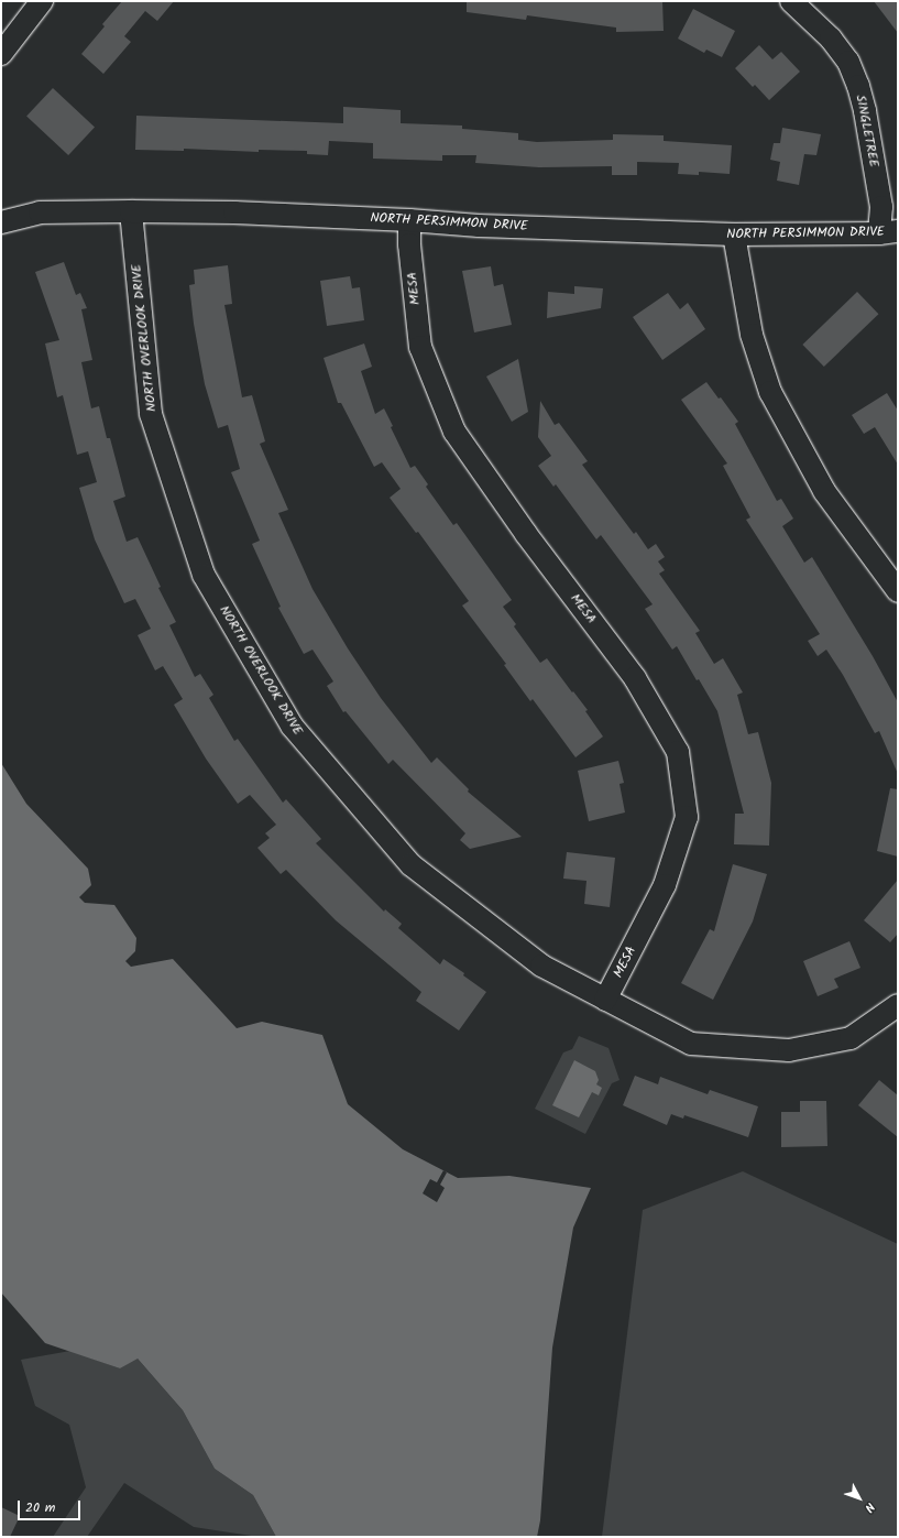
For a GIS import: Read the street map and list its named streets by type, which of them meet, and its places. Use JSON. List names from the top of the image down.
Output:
{
  "streets": {
    "street": [
      "SINGLETREE",
      "NORTH PERSIMMON DRIVE",
      "MESA",
      "NORTH OVERLOOK DRIVE"
    ]
  },
  "crossings": [
    ["SINGLETREE", "NORTH PERSIMMON DRIVE"],
    ["NORTH PERSIMMON DRIVE", "MESA"],
    ["NORTH PERSIMMON DRIVE", "NORTH OVERLOOK DRIVE"],
    ["MESA", "NORTH OVERLOOK DRIVE"]
  ],
  "scale_bar": "20 m",
  "north": "bottom right"
}
